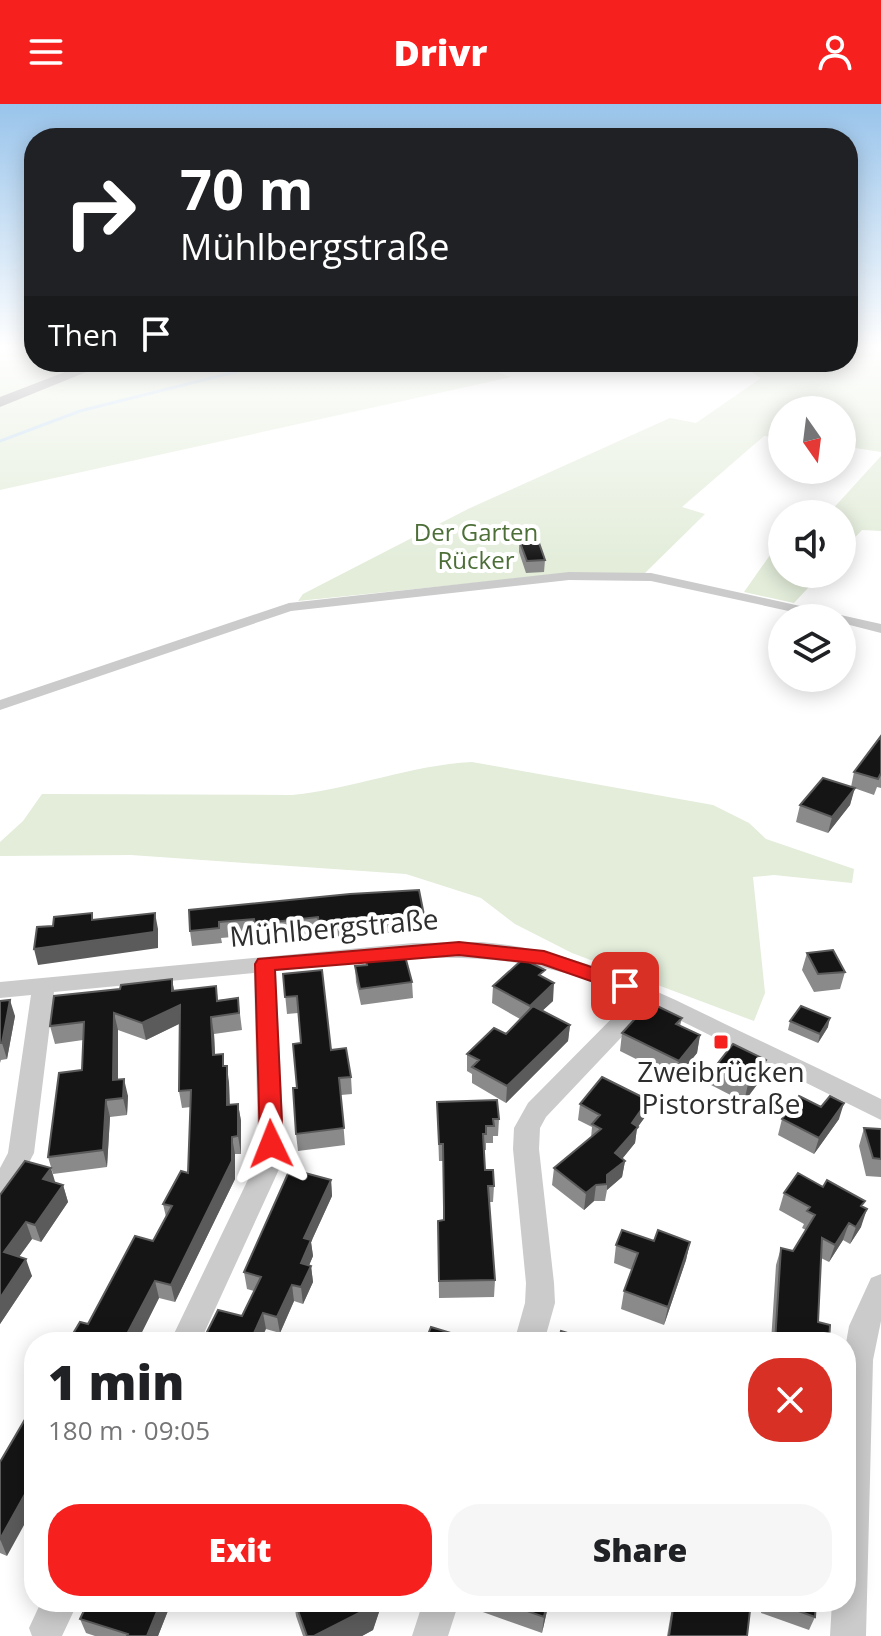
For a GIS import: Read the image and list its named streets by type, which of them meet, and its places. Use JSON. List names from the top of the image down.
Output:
{
  "streets": {
    "street": ["Mühlbergstraße"]
  },
  "parks": ["Der Garten Rücker"],
  "places": {
    "transit": ["Zweibrücken Pistorstraße"]
  },
  "north": "bottom",
  "page": {
    "header": "Drivr",
    "turn": ["70 m", "Mühlbergstraße"],
    "then": "Then",
    "heading": ["1 min", "180 m · 09:05"],
    "buttons": ["Exit", "Share"]
  }
}
